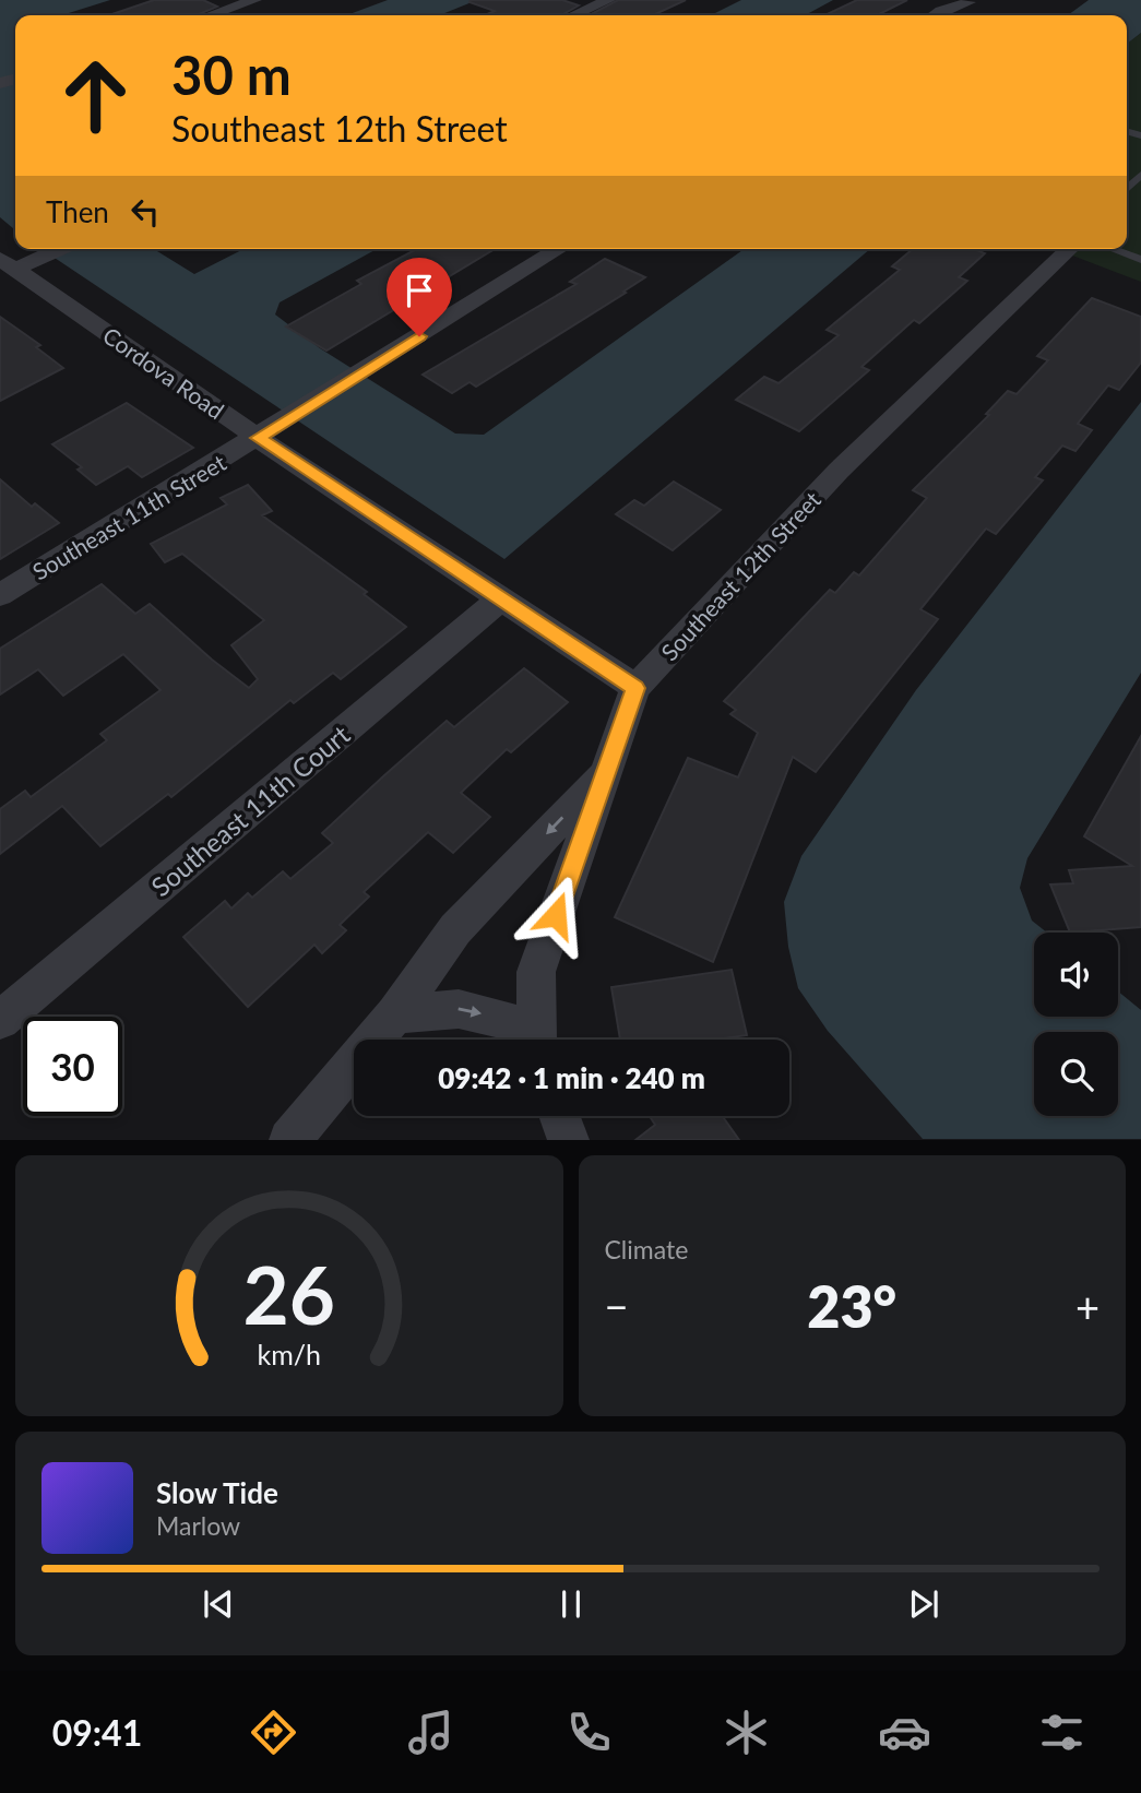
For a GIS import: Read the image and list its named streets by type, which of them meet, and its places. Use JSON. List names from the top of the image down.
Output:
{
  "streets": {
    "street": [
      "Cordova Road",
      "Southeast 11th Street",
      "Southeast 12th Street",
      "Southeast 11th Court"
    ]
  },
  "crossings": [
    ["Cordova Road", "Southeast 11th Street"],
    ["Cordova Road", "Southeast 12th Street"],
    ["Cordova Road", "Southeast 11th Court"]
  ],
  "page": {
    "turn": ["30 m", "Southeast 12th Street"],
    "then": "Then",
    "limit": "30",
    "trip": "09:42 · 1 min · 240 m",
    "tile": "Climate",
    "heat": ["−", "23°", "+"],
    "song": ["Slow Tide", "Marlow"],
    "tabs": "09:41",
    "gauge": ["26", "km/h"]
  }
}
